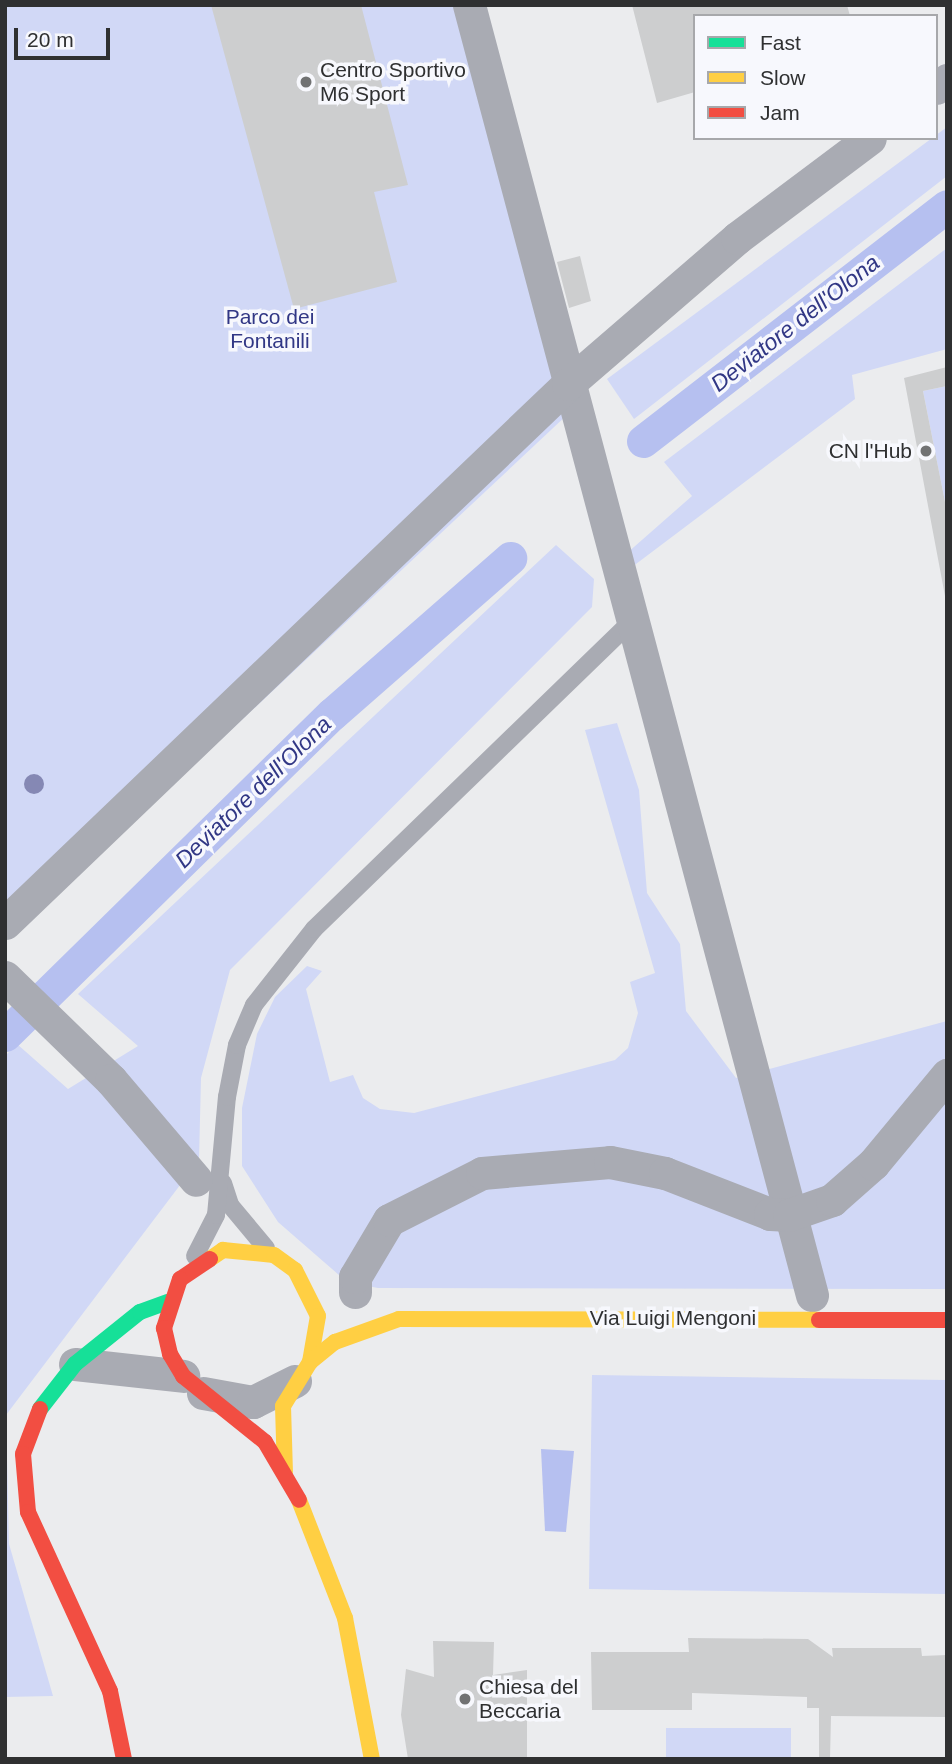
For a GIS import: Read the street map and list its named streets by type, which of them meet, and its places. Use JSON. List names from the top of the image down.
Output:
{
  "streets": {
    "street": ["Via Luigi Mengoni"]
  },
  "water": ["Deviatore dell'Olona"],
  "parks": ["Parco dei Fontanili"],
  "places": ["Centro Sportivo M6 Sport", "CN l'Hub", "Chiesa del Beccaria"],
  "legend": ["Fast", "Slow", "Jam"],
  "scale_bar": "20 m"
}
